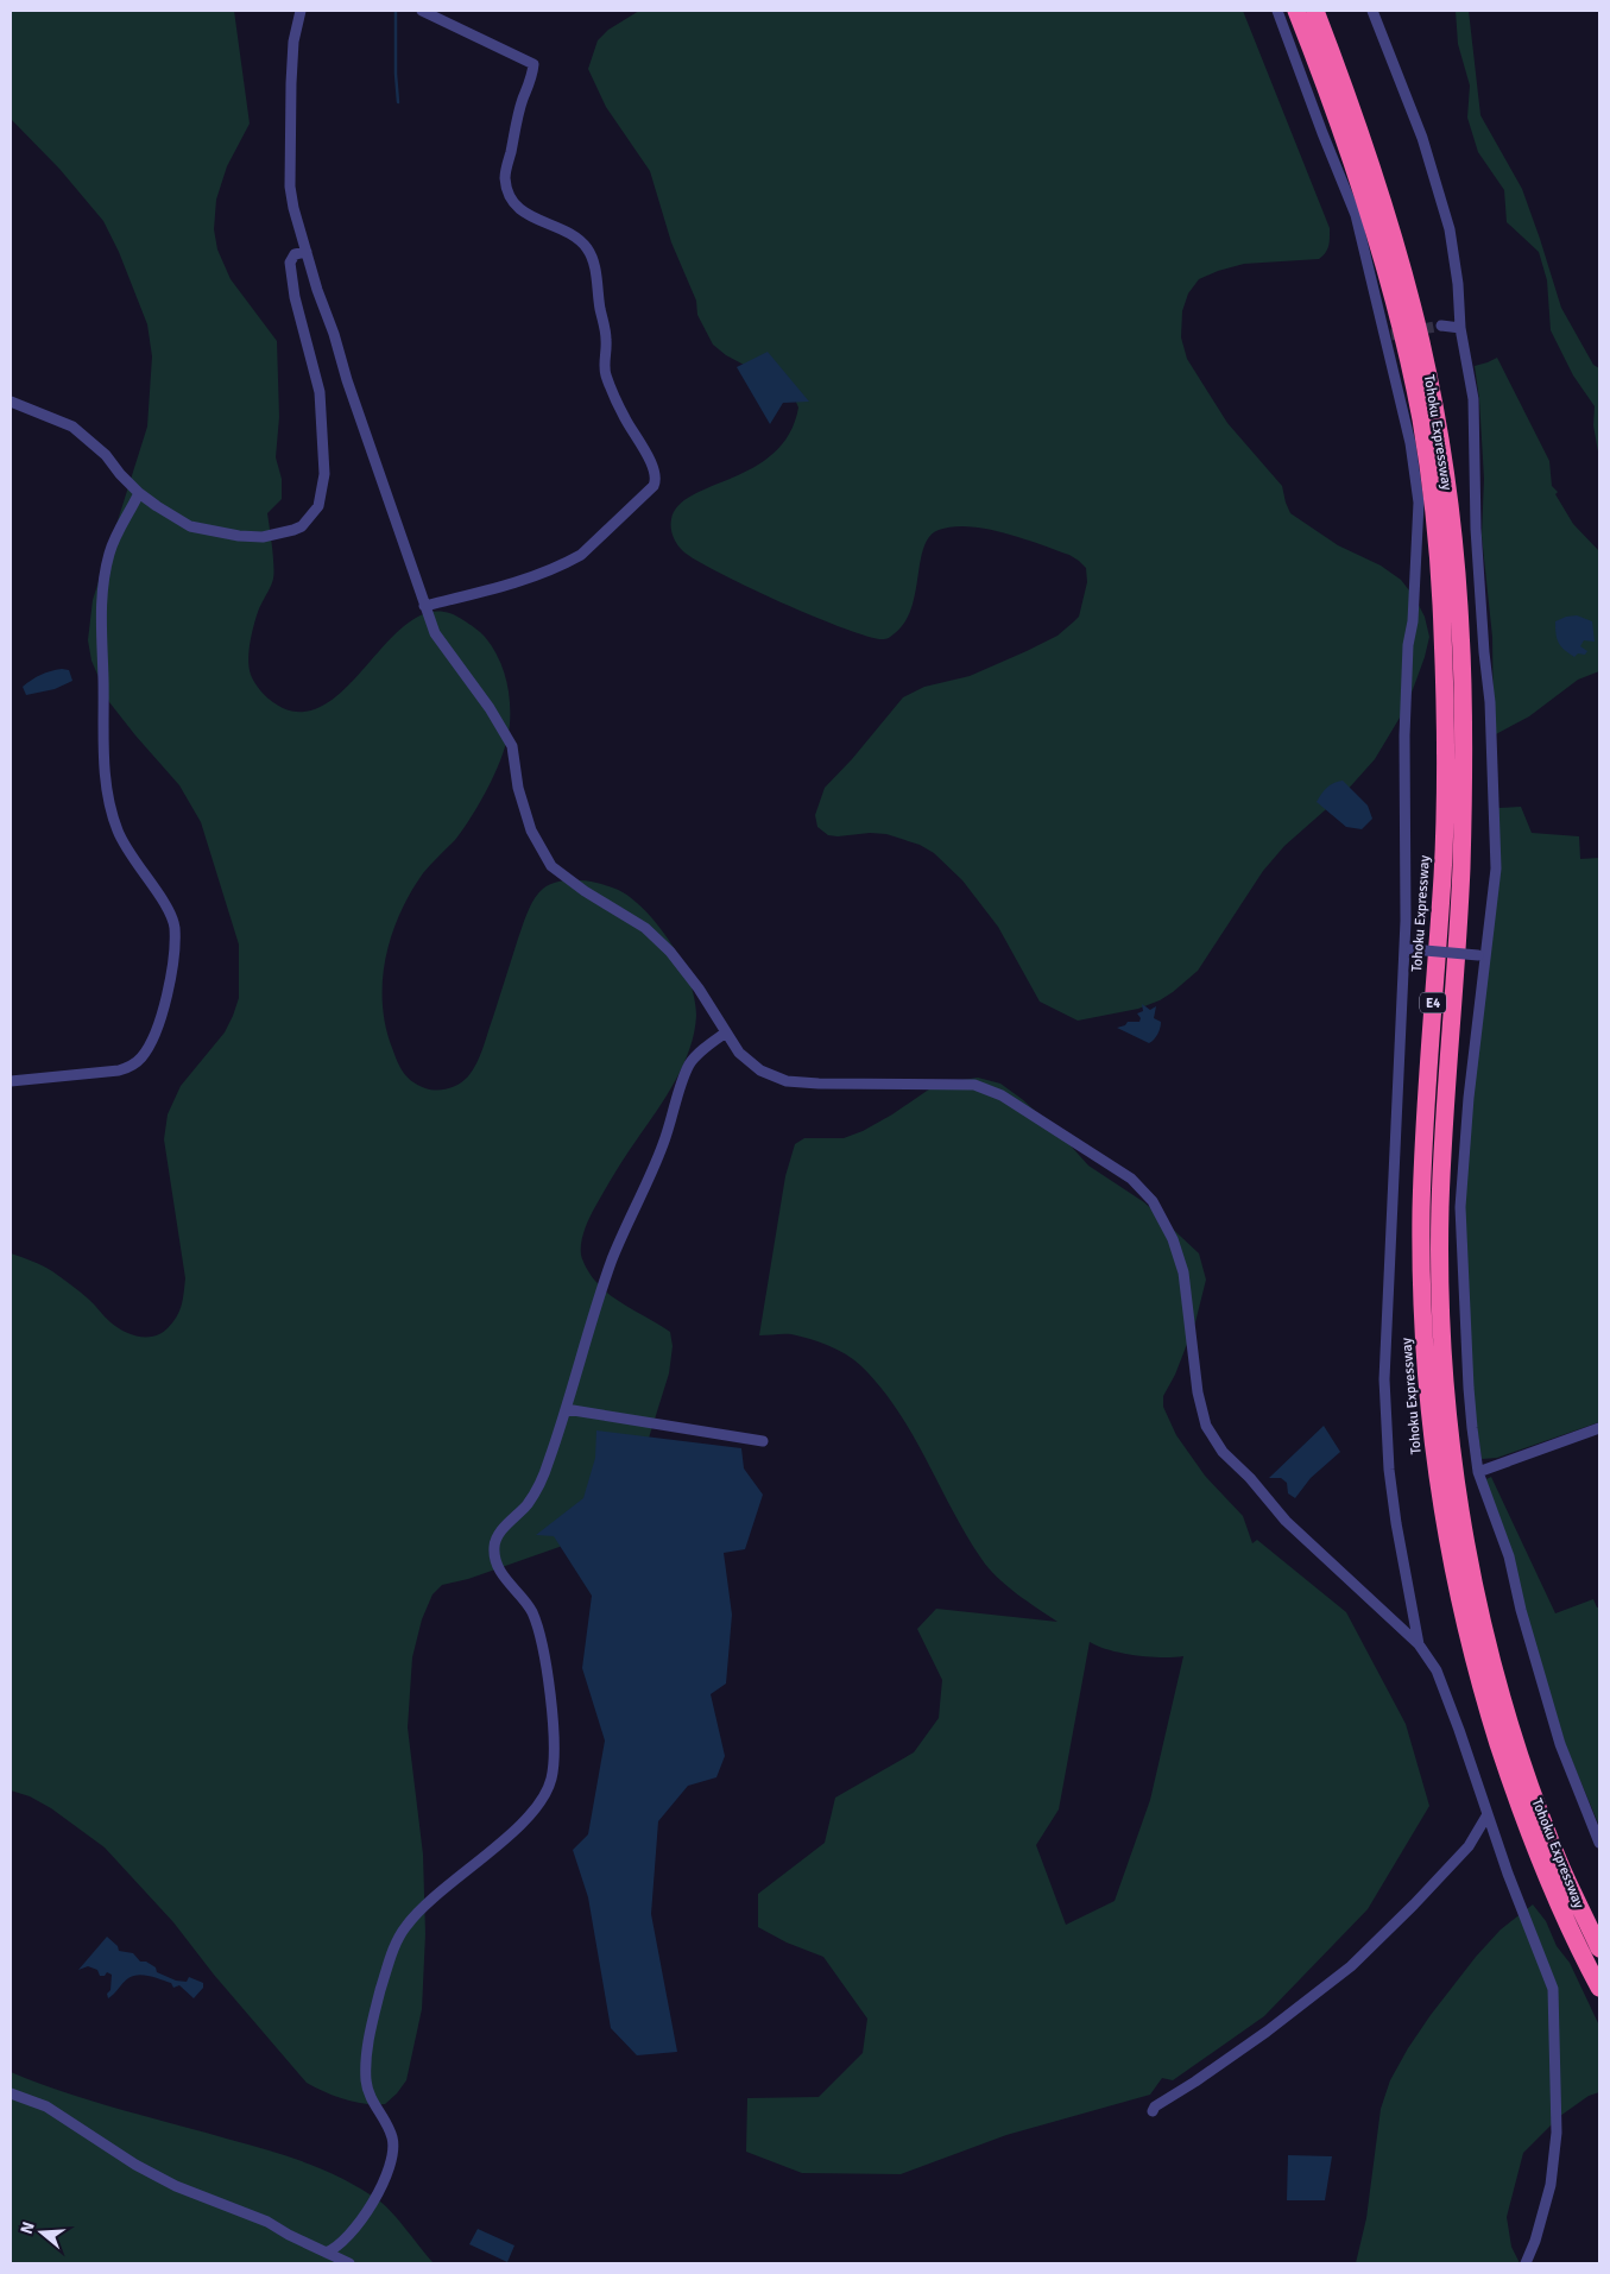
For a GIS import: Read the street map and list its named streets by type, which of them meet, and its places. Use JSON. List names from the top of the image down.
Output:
{
  "streets": {
    "highway": ["Tohoku Expressway", "E4"]
  },
  "north": "left"
}
